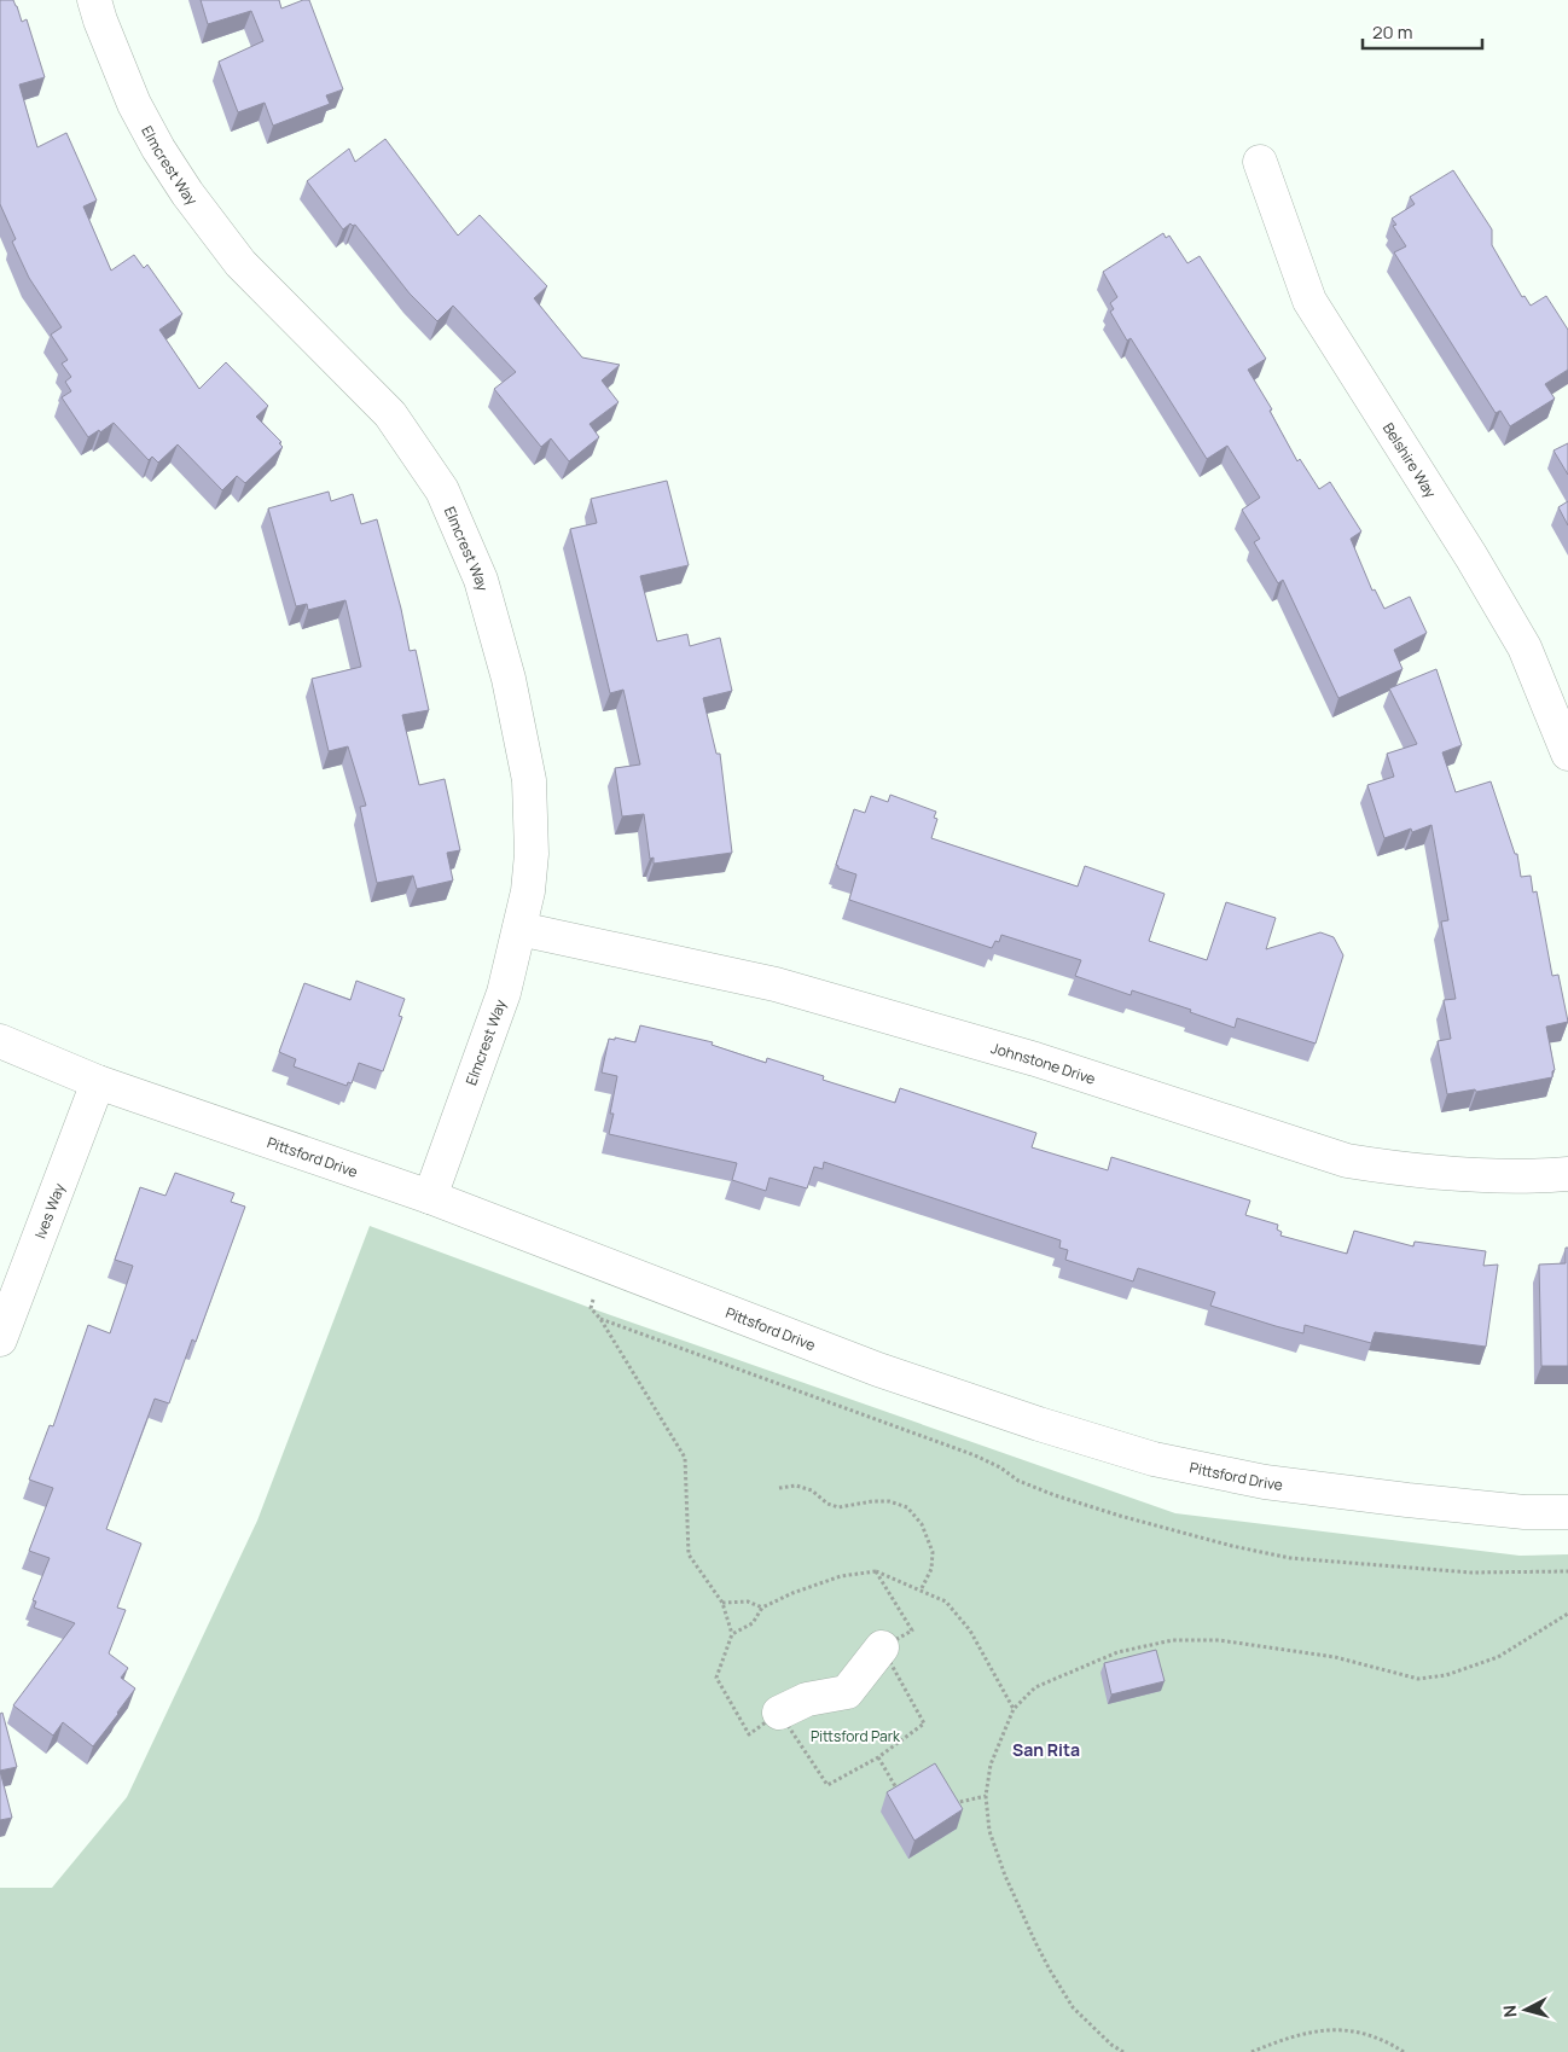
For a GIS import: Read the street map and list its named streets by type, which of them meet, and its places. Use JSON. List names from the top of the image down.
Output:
{
  "streets": {
    "street": [
      "Elmcrest Way",
      "Belshire Way",
      "Johnstone Drive",
      "Pittsford Drive",
      "Ives Way"
    ]
  },
  "crossings": [
    ["Elmcrest Way", "Johnstone Drive"],
    ["Elmcrest Way", "Pittsford Drive"],
    ["Pittsford Drive", "Ives Way"]
  ],
  "districts": ["San Rita"],
  "parks": ["Pittsford Park"],
  "scale_bar": "20 m",
  "north": "left"
}
